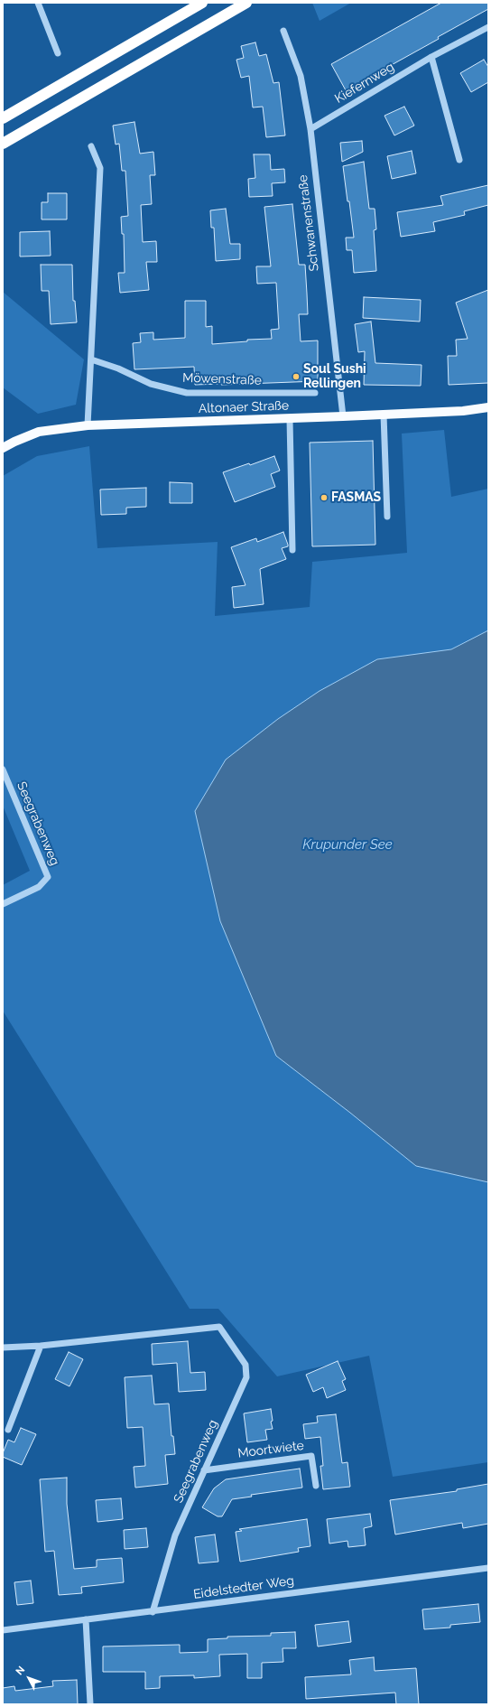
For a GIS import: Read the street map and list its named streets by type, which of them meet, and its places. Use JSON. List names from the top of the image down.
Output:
{
  "streets": {
    "main road": ["Altonaer Straße"],
    "street": [
      "Kiefernweg",
      "Schwanenstraße",
      "Möwenstraße",
      "Seegrabenweg",
      "Moortwiete",
      "Eidelstedter Weg"
    ]
  },
  "crossings": [
    ["Kiefernweg", "Schwanenstraße"],
    ["Schwanenstraße", "Altonaer Straße"],
    ["Seegrabenweg", "Moortwiete"],
    ["Seegrabenweg", "Eidelstedter Weg"]
  ],
  "water": ["Krupunder See"],
  "places": ["Soul Sushi Rellingen", "FASMAS"],
  "north": "top left"
}
